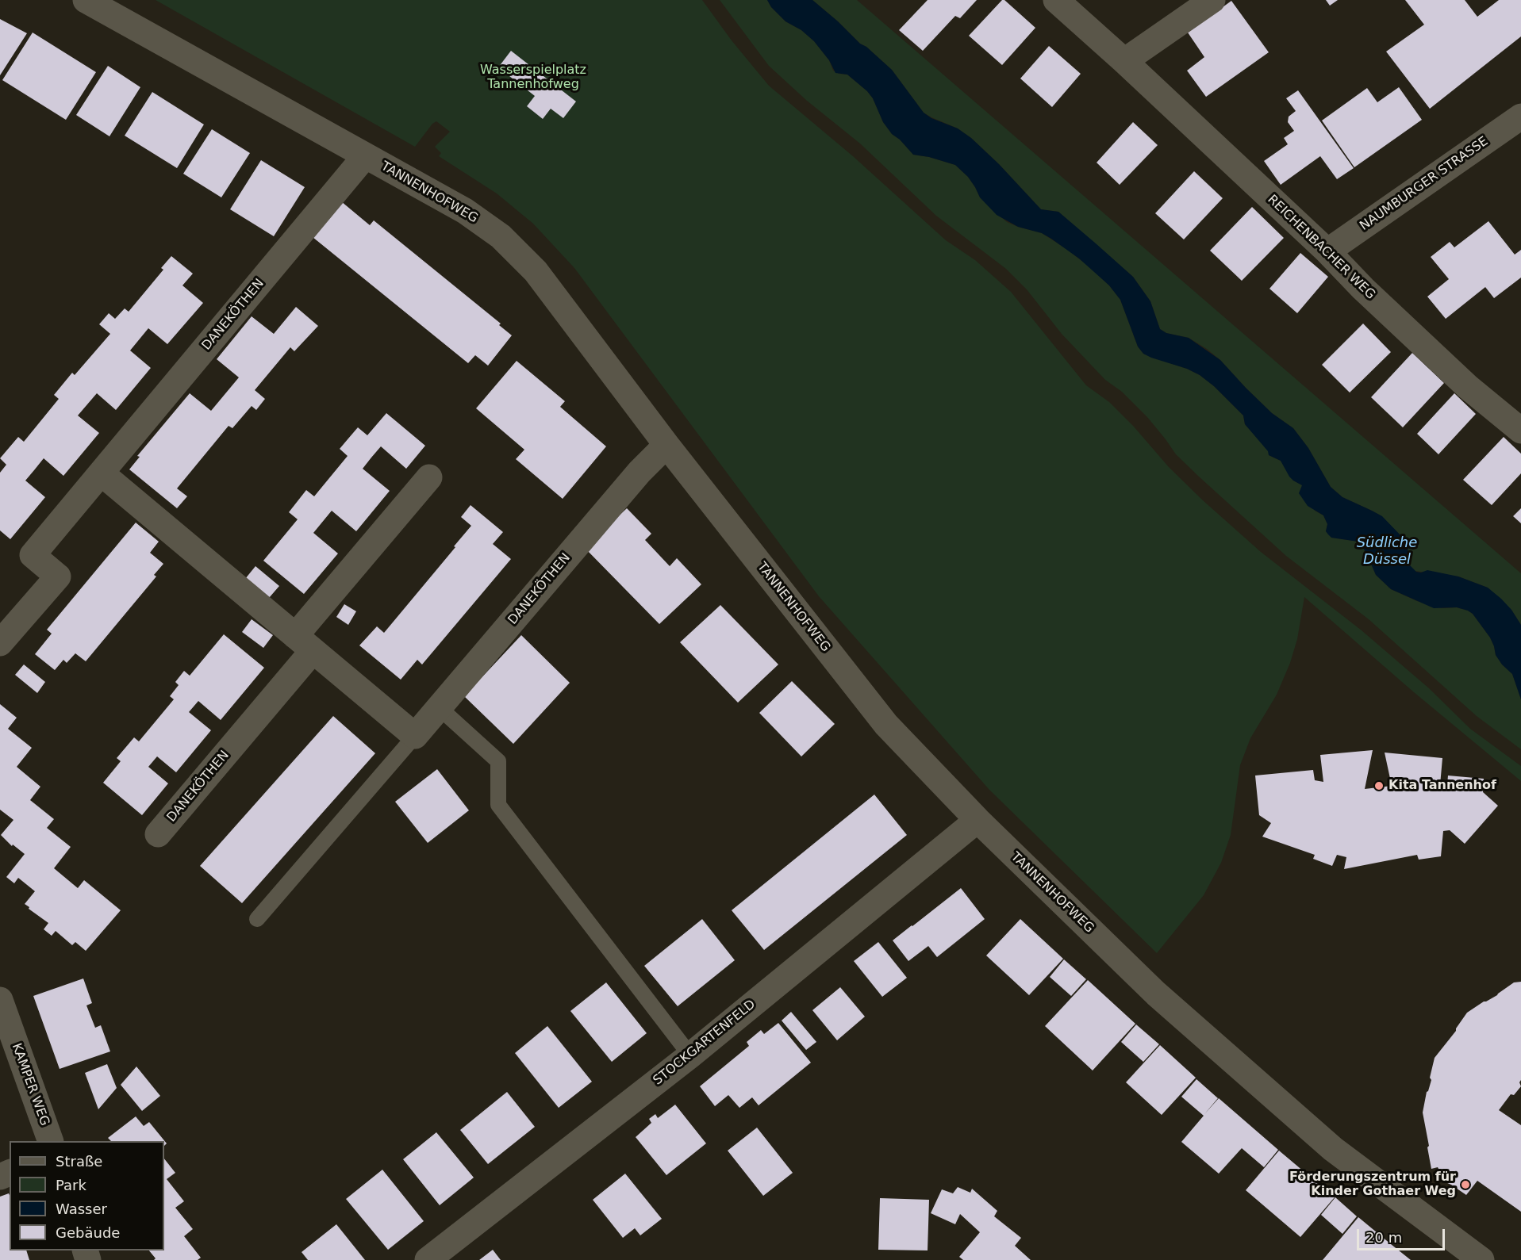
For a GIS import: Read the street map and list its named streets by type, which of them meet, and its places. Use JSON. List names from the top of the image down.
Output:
{
  "streets": {
    "street": [
      "NAUMBURGER STRASSE",
      "TANNENHOFWEG",
      "REICHENBACHER WEG",
      "DANEKÖTHEN",
      "STOCKGARTENFELD",
      "KAMPER WEG"
    ]
  },
  "crossings": [
    ["NAUMBURGER STRASSE", "REICHENBACHER WEG"],
    ["TANNENHOFWEG", "DANEKÖTHEN"],
    ["TANNENHOFWEG", "STOCKGARTENFELD"]
  ],
  "water": ["Südliche Düssel"],
  "parks": ["Wasserspielplatz Tannenhofweg"],
  "places": ["Kita Tannenhof", "Förderungszentrum für Kinder Gothaer Weg"],
  "legend": [
    "Straße",
    "Park",
    "Wasser",
    "Gebäude"
  ],
  "scale_bar": "20 m"
}
